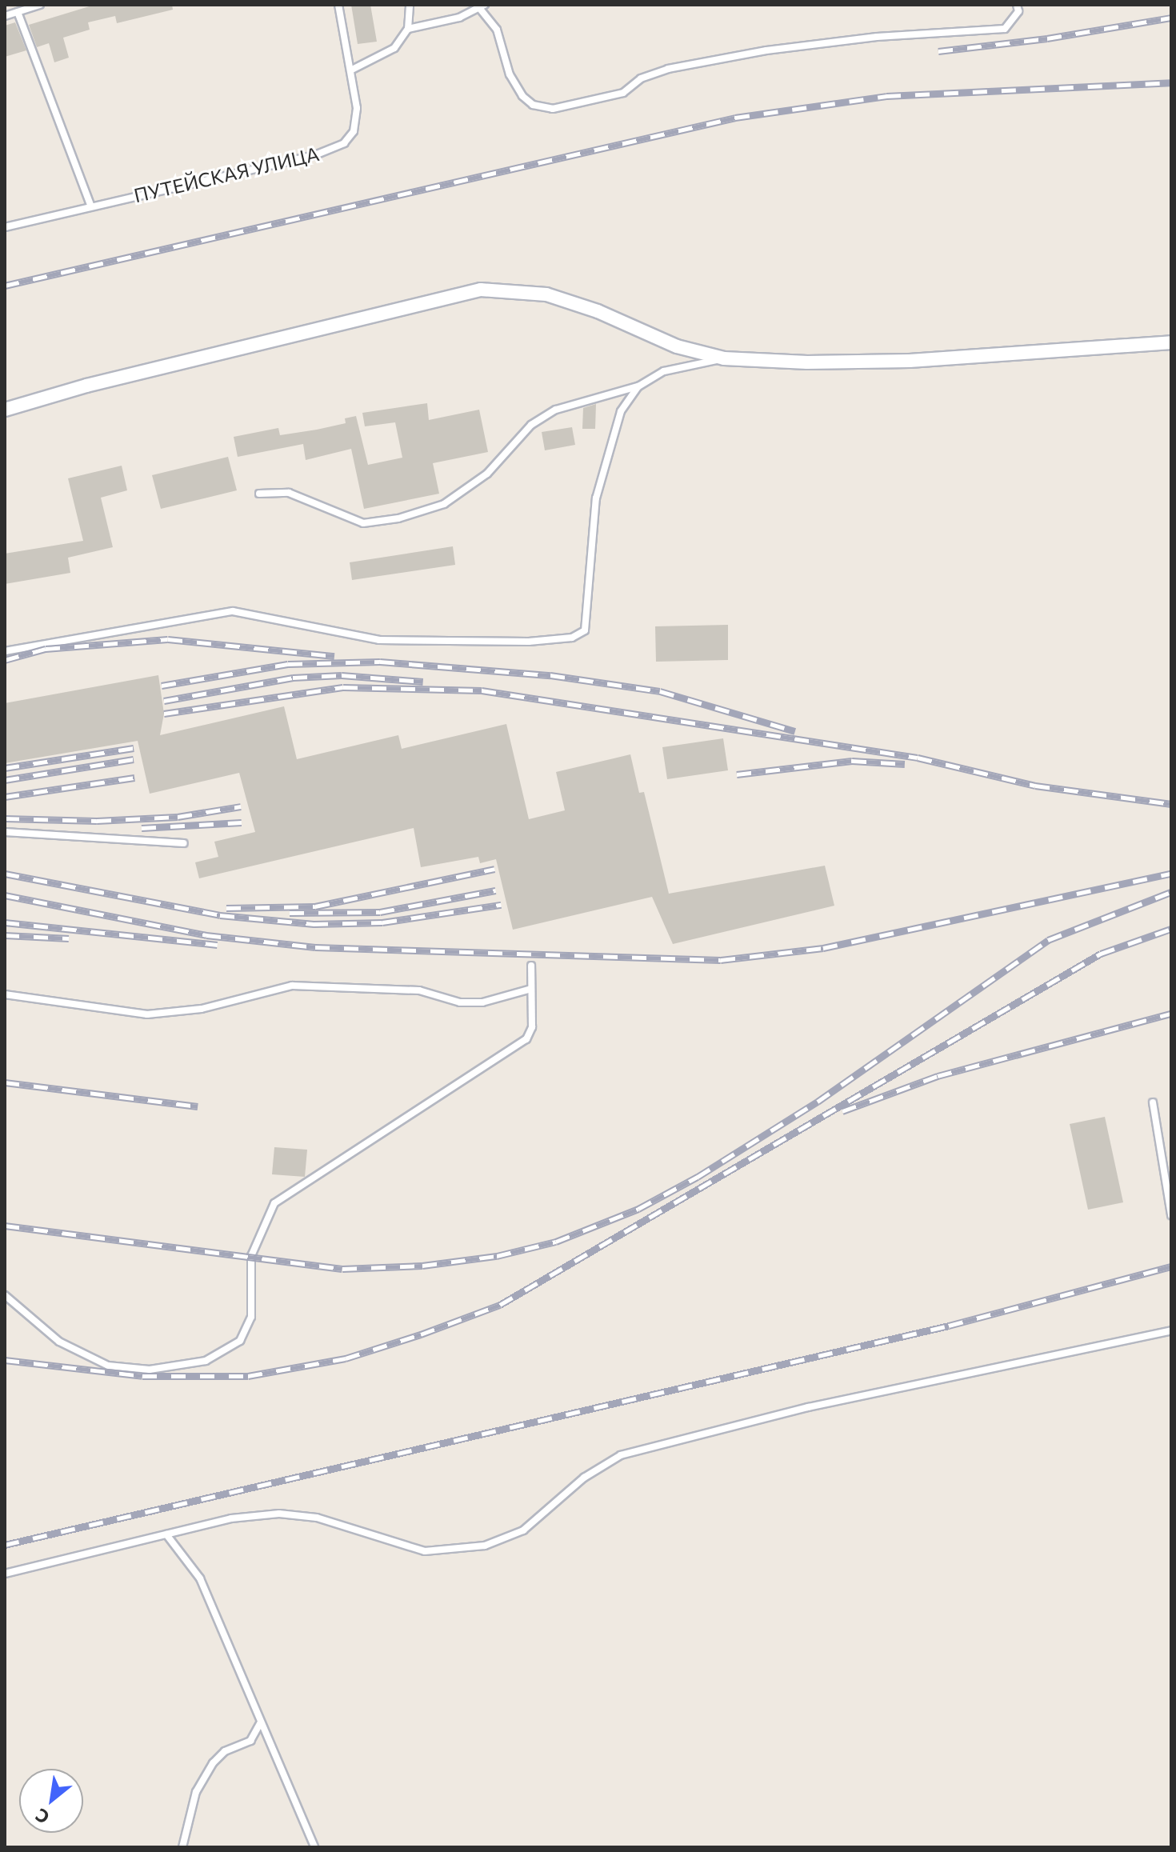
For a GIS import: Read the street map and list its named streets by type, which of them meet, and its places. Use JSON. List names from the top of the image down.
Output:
{
  "streets": {
    "lane": ["ПУТЕЙСКАЯ УЛИЦА"]
  },
  "north": "bottom left"
}
